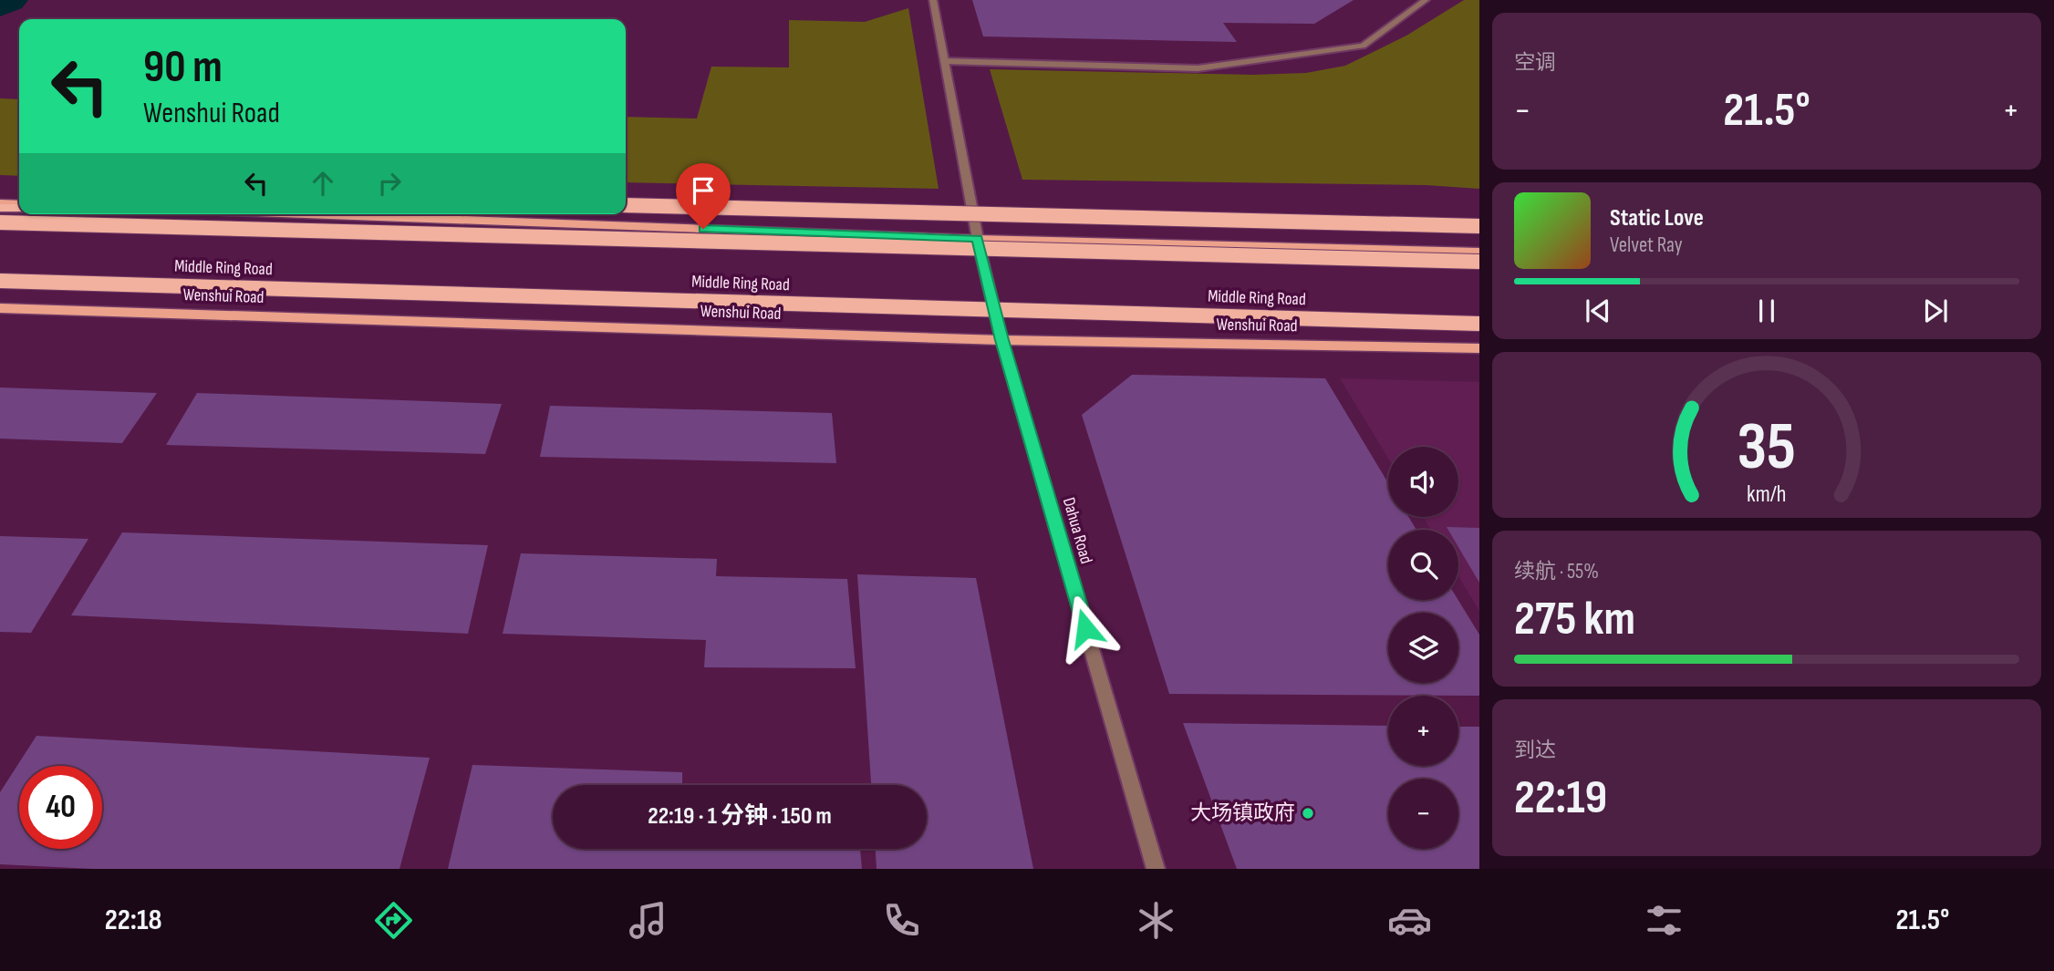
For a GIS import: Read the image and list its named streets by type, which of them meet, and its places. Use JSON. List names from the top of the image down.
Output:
{
  "streets": {
    "highway": ["Middle Ring Road"],
    "main road": ["Wenshui Road"],
    "street": ["Dahua Road"]
  },
  "crossings": [
    ["Wenshui Road", "Dahua Road"]
  ],
  "places": ["大场镇政府"],
  "page": {
    "tile": [
      "空调",
      ["续航 · 55%", "275 km"],
      ["到达", "22:19"]
    ],
    "turn": ["90 m", "Wenshui Road"],
    "heat": ["−", "21.5°", "+"],
    "song": ["Static Love", "Velvet Ray"],
    "map_buttons": ["+", "−"],
    "limit": "40",
    "trip": "22:19 · 1 分钟 · 150 m",
    "tabs": ["22:18", "21.5°"],
    "gauge": ["35", "km/h"]
  }
}
